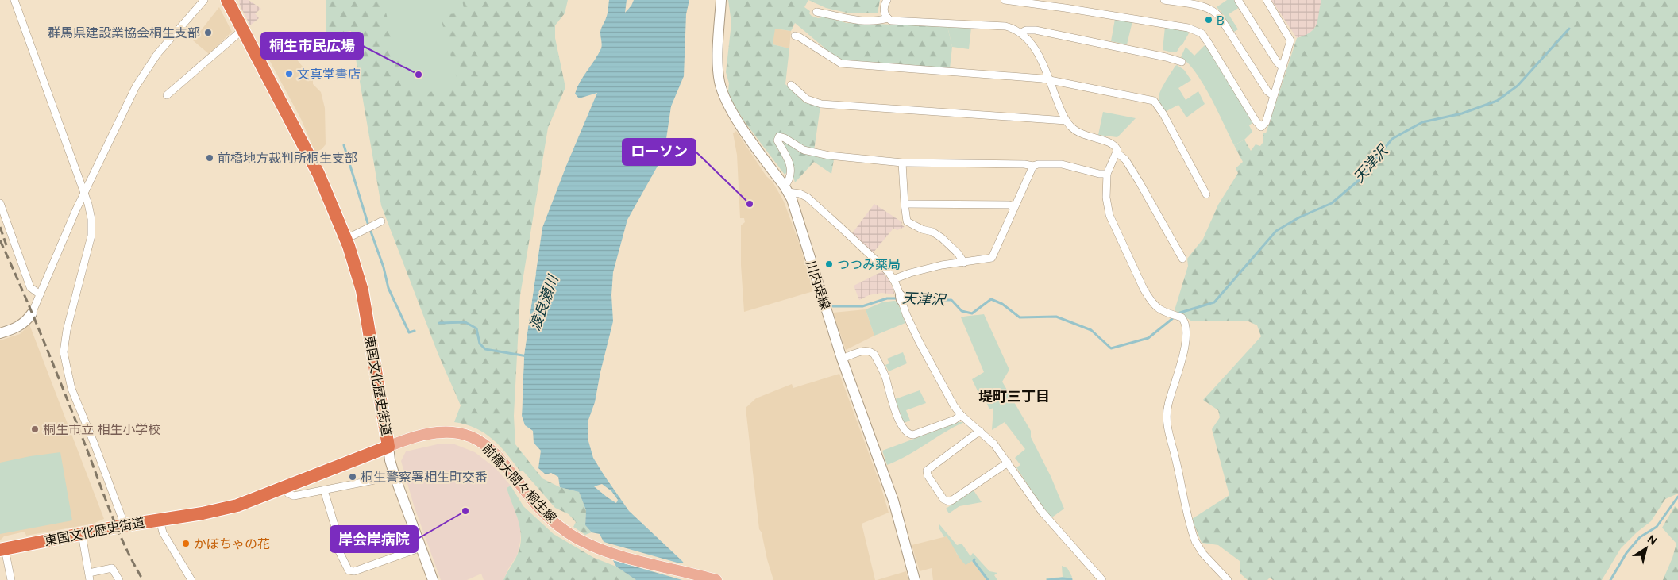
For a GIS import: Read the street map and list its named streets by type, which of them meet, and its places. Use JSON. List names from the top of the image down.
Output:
{
  "streets": {
    "highway": ["東国文化歴史街道"],
    "main road": ["川内堤線", "前橋大間々桐生線"]
  },
  "crossings": [
    ["東国文化歴史街道", "前橋大間々桐生線"]
  ],
  "districts": ["堤町三丁目"],
  "water": ["天津沢", "渡良瀬川"],
  "places": [
    "B",
    "群馬県建設業協会桐生支部",
    "文真堂書店",
    "桐生市民広場",
    "前橋地方裁判所桐生支部",
    "ローソン",
    "つつみ薬局",
    "桐生市立 相生小学校",
    "桐生警察署相生町交番",
    "岸会岸病院",
    "かぼちゃの花"
  ],
  "north": "top right"
}
